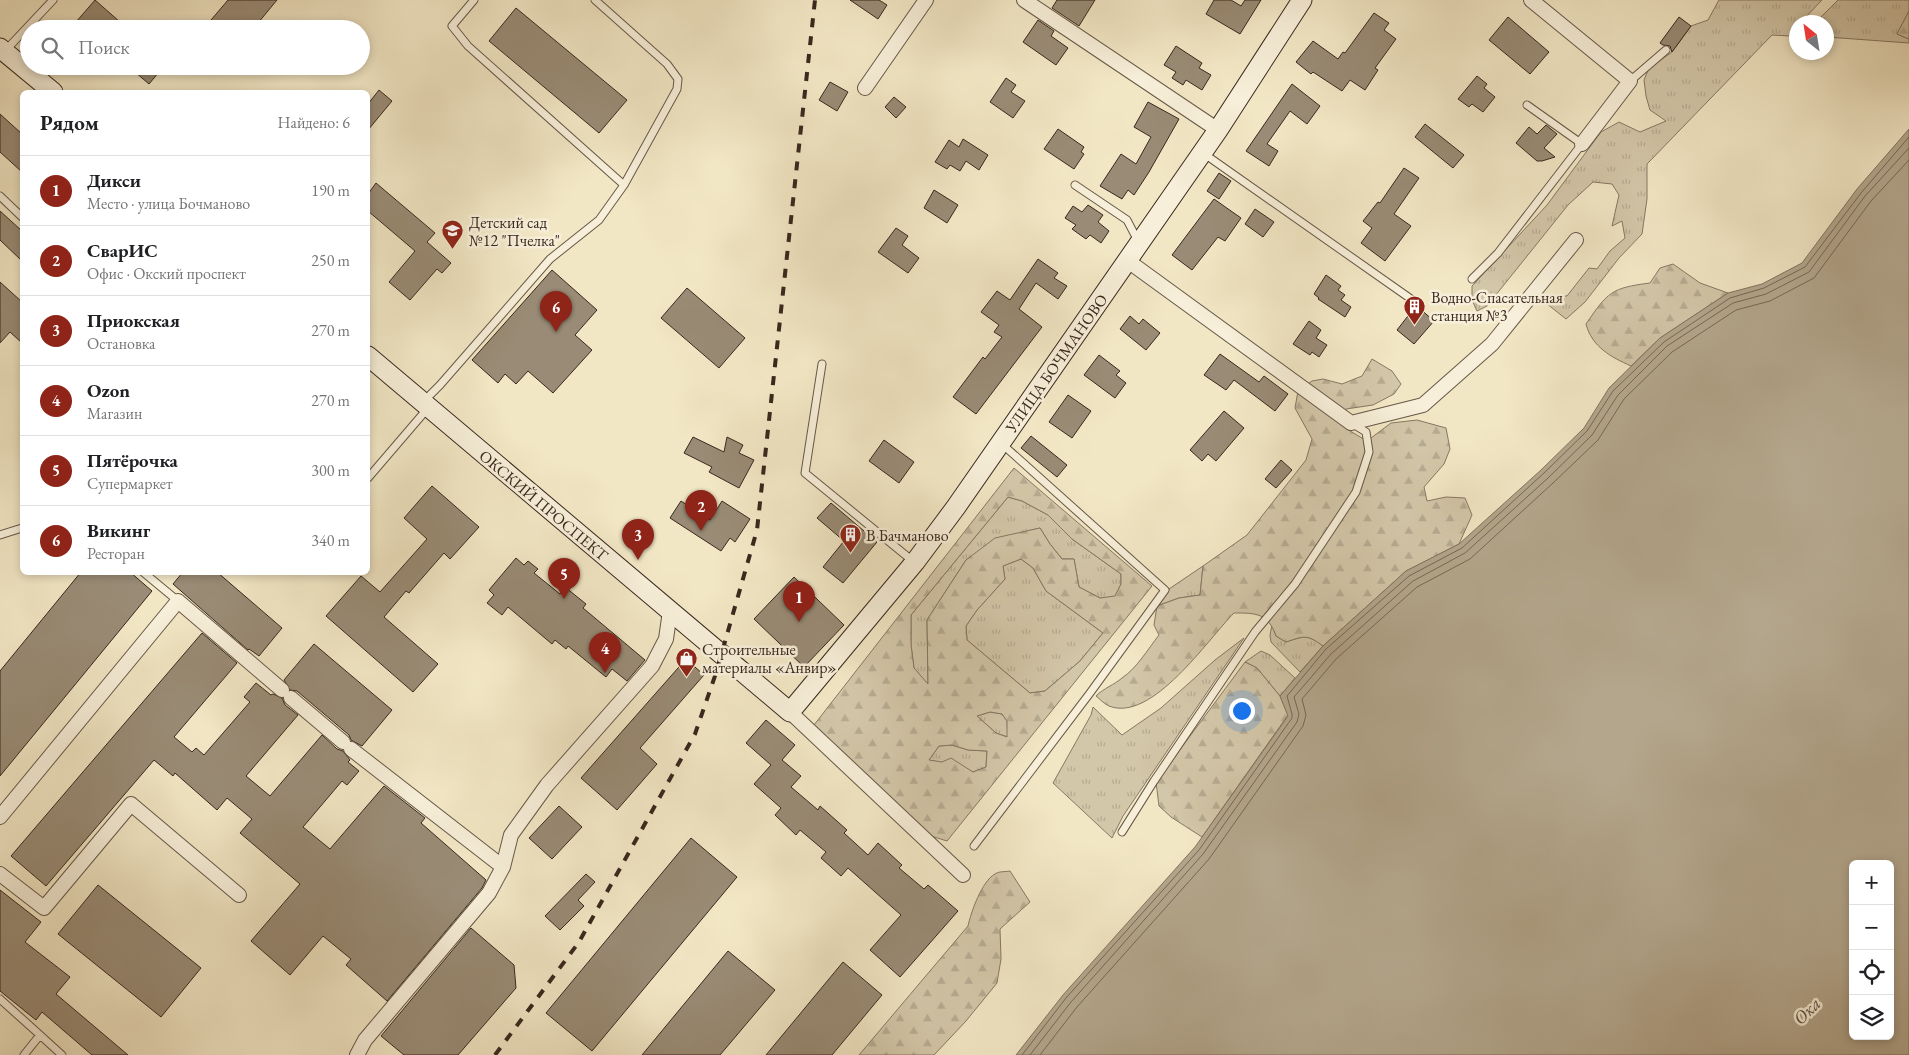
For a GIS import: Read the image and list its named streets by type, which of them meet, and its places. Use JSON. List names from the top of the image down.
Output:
{
  "streets": {
    "main road": ["УЛИЦА БОЧМАНОВО", "ОКСКИЙ ПРОСПЕКТ"]
  },
  "crossings": [
    ["УЛИЦА БОЧМАНОВО", "ОКСКИЙ ПРОСПЕКТ"]
  ],
  "water": ["Ока"],
  "places": {
    "school or university": ["Детский сад №12 \"Пчелка\""],
    "building": ["Водно-Спасательная станция №3", "В Бачманово"],
    "shop": ["Строительные материалы «Анвир»"]
  },
  "north": "top left",
  "page": {
    "search": "Поиск",
    "heading": ["Рядом", "Найдено: 6"],
    "list": [
      {
        "mark": "1",
        "name": "Дикси",
        "note": "Место · улица Бочманово",
        "value": "190 m"
      },
      {
        "mark": "2",
        "name": "СварИС",
        "note": "Офис · Окский проспект",
        "value": "250 m"
      },
      {
        "mark": "3",
        "name": "Приокская",
        "note": "Остановка",
        "value": "270 m"
      },
      {
        "mark": "4",
        "name": "Ozon",
        "note": "Магазин",
        "value": "270 m"
      },
      {
        "mark": "5",
        "name": "Пятёрочка",
        "note": "Супермаркет",
        "value": "300 m"
      },
      {
        "mark": "6",
        "name": "Викинг",
        "note": "Ресторан",
        "value": "340 m"
      }
    ],
    "pins": [
      "6",
      "2",
      "3",
      "5",
      "1",
      "4"
    ],
    "map_buttons": ["+", "−"]
  }
}
